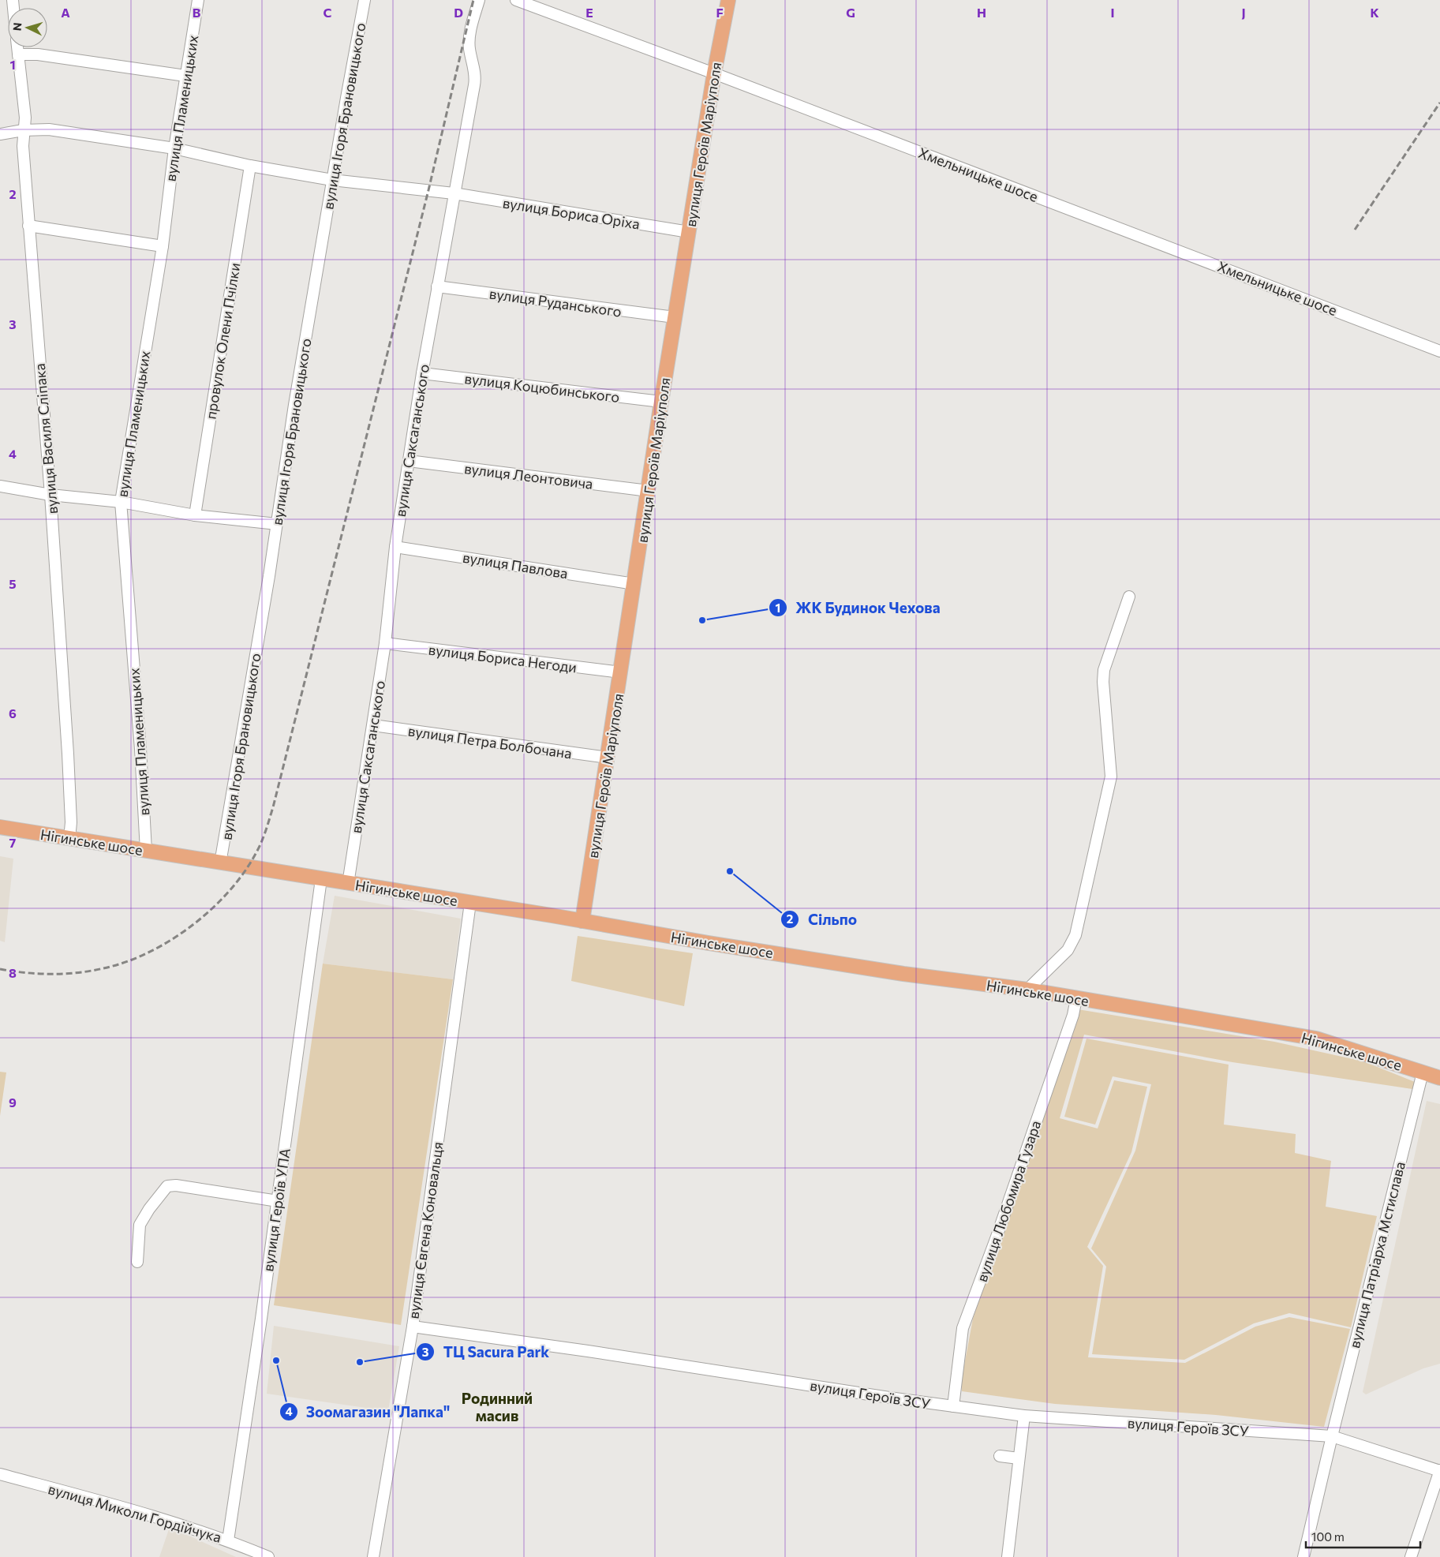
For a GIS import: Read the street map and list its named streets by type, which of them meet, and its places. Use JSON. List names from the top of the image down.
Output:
{
  "streets": {
    "main road": ["вулиця Героїв Маріуполя", "Нігинське шосе"],
    "street": [
      "вулиця Пламеницьких",
      "вулиця Ігоря Брановицького",
      "Хмельницьке шосе",
      "вулиця Бориса Оріха",
      "вулиця Руданського",
      "провулок Олени Пчілки",
      "вулиця Коцюбинського",
      "вулиця Василя Сліпака",
      "вулиця Саксаганського",
      "вулиця Леонтовича",
      "вулиця Павлова",
      "вулиця Бориса Негоди",
      "вулиця Петра Болбочана",
      "вулиця Любомира Гузара",
      "вулиця Героїв УПА",
      "вулиця Євгена Коновальця",
      "вулиця Патріарха Мстислава",
      "вулиця Героїв ЗСУ",
      "вулиця Миколи Гордійчука"
    ]
  },
  "crossings": [
    ["вулиця Пламеницьких", "Нігинське шосе"],
    ["вулиця Ігоря Брановицького", "вулиця Бориса Оріха"],
    ["вулиця Ігоря Брановицького", "Нігинське шосе"],
    ["вулиця Героїв Маріуполя", "Хмельницьке шосе"],
    ["вулиця Героїв Маріуполя", "вулиця Бориса Оріха"],
    ["вулиця Героїв Маріуполя", "вулиця Руданського"],
    ["вулиця Героїв Маріуполя", "вулиця Коцюбинського"],
    ["вулиця Героїв Маріуполя", "вулиця Леонтовича"],
    ["вулиця Героїв Маріуполя", "вулиця Павлова"],
    ["вулиця Героїв Маріуполя", "вулиця Бориса Негоди"],
    ["вулиця Героїв Маріуполя", "вулиця Петра Болбочана"],
    ["вулиця Героїв Маріуполя", "Нігинське шосе"],
    ["вулиця Бориса Оріха", "вулиця Саксаганського"],
    ["вулиця Руданського", "вулиця Саксаганського"],
    ["вулиця Коцюбинського", "вулиця Саксаганського"],
    ["вулиця Василя Сліпака", "Нігинське шосе"],
    ["вулиця Саксаганського", "вулиця Леонтовича"],
    ["вулиця Саксаганського", "вулиця Павлова"],
    ["вулиця Саксаганського", "вулиця Бориса Негоди"],
    ["вулиця Саксаганського", "вулиця Петра Болбочана"],
    ["вулиця Саксаганського", "Нігинське шосе"],
    ["Нігинське шосе", "вулиця Любомира Гузара"],
    ["Нігинське шосе", "вулиця Героїв УПА"],
    ["Нігинське шосе", "вулиця Євгена Коновальця"],
    ["Нігинське шосе", "вулиця Патріарха Мстислава"],
    ["вулиця Любомира Гузара", "вулиця Героїв ЗСУ"],
    ["вулиця Героїв УПА", "вулиця Миколи Гордійчука"],
    ["вулиця Євгена Коновальця", "вулиця Героїв ЗСУ"],
    ["вулиця Патріарха Мстислава", "вулиця Героїв ЗСУ"]
  ],
  "districts": ["Родинний масив"],
  "places": [
    "ЖК Будинок Чехова",
    "Сільпо",
    "Зоомагазин \"Лапка\"",
    "ТЦ Sacura Park"
  ],
  "scale_bar": "100 m",
  "north": "left",
  "grid": {
    "columns": [
      "A",
      "B",
      "C",
      "D",
      "E",
      "F",
      "G",
      "H",
      "I",
      "J",
      "K"
    ],
    "rows": [
      "1",
      "2",
      "3",
      "4",
      "5",
      "6",
      "7",
      "8",
      "9"
    ]
  }
}
